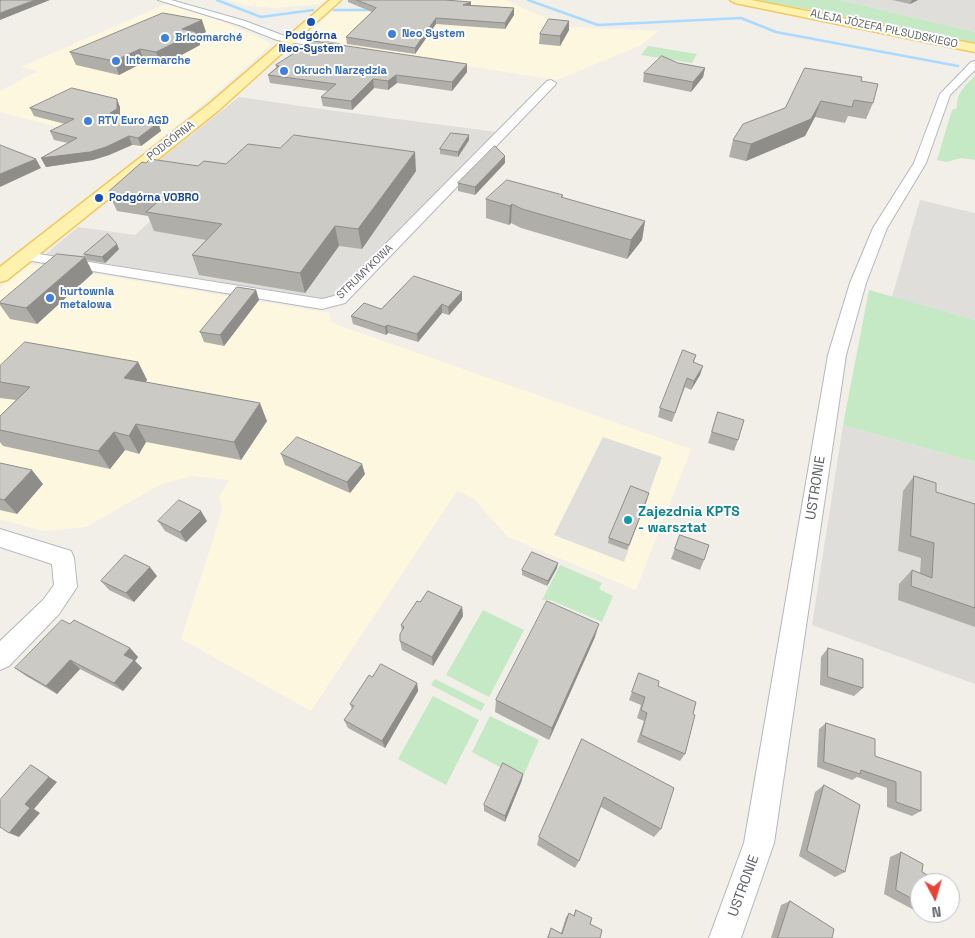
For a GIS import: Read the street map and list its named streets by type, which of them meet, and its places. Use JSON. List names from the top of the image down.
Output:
{
  "streets": {
    "main road": ["ALEJA JÓZEFA PIŁSUDSKIEGO", "PODGÓRNA"],
    "street": ["STRUMYKOWA", "USTRONIE"]
  },
  "crossings": [
    ["PODGÓRNA", "STRUMYKOWA"]
  ],
  "places": [
    "Podgórna Neo-System",
    "Neo System",
    "Bricomarché",
    "Intermarche",
    "Okruch Narzędzia",
    "RTV Euro AGD",
    "Podgórna VOBRO",
    "hurtownia metalowa",
    "Zajezdnia KPTS - warsztat"
  ],
  "north": "bottom"
}
